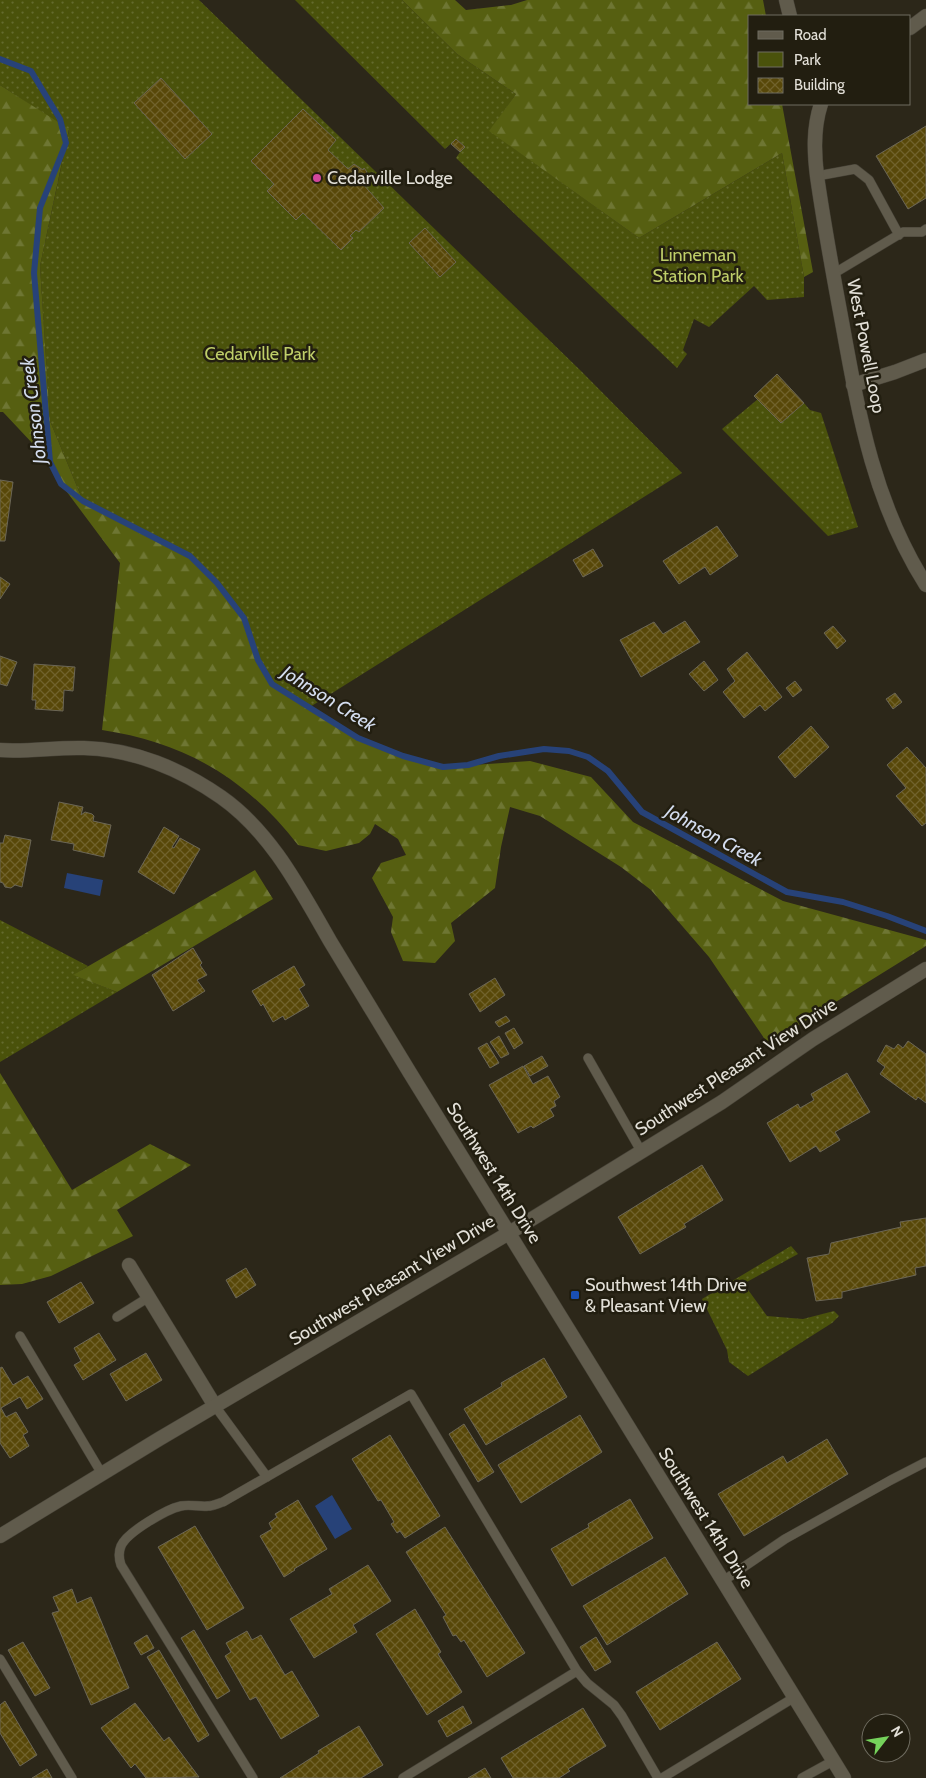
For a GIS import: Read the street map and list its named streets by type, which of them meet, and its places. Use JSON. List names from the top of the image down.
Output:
{
  "streets": {
    "street": ["West Powell Loop", "Southwest Pleasant View Drive", "Southwest 14th Drive"]
  },
  "crossings": [
    ["Southwest Pleasant View Drive", "Southwest 14th Drive"]
  ],
  "water": ["Johnson Creek"],
  "parks": ["Linneman Station Park", "Cedarville Park"],
  "places": {
    "other": ["Cedarville Lodge"],
    "transit": ["Southwest 14th Drive & Pleasant View"]
  },
  "legend": ["Road", "Park", "Building"],
  "north": "top right"
}
